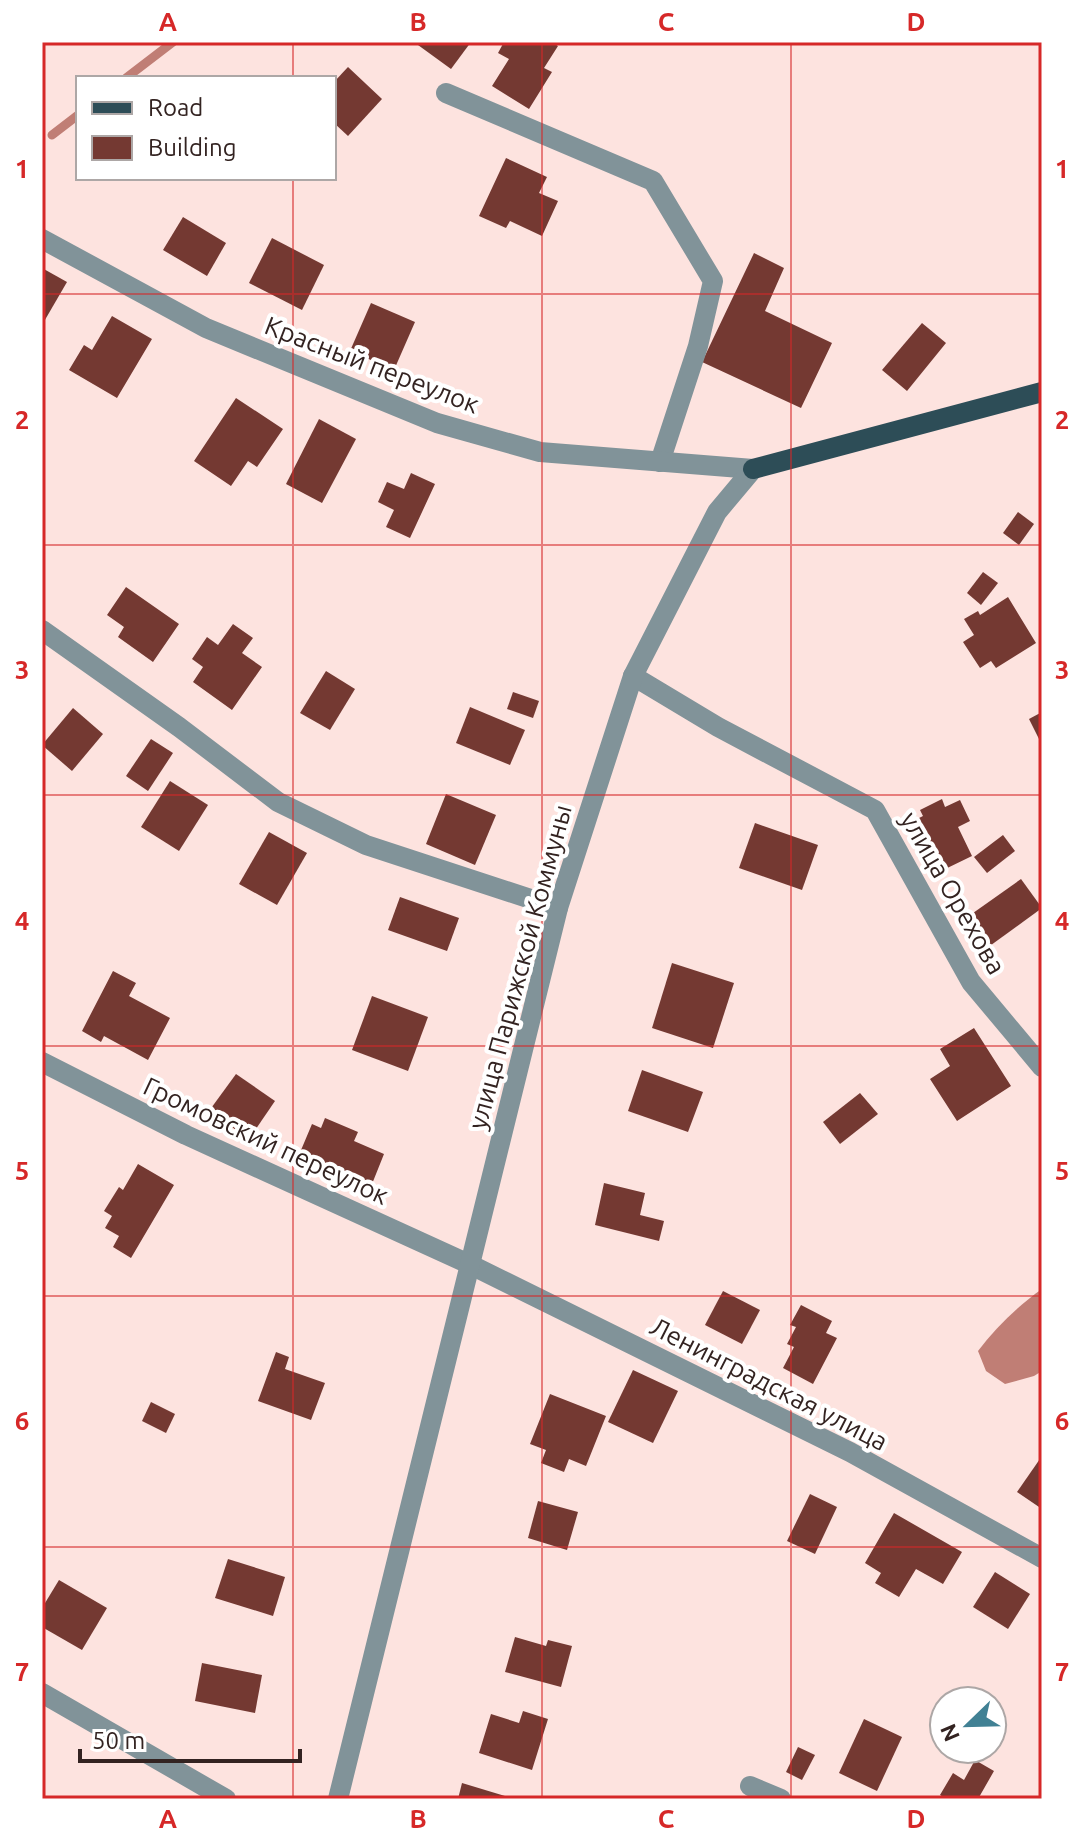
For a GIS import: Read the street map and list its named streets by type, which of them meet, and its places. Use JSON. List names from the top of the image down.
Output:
{
  "streets": {
    "street": [
      "Красный переулок",
      "улица Орехова",
      "улица Парижской Коммуны",
      "Громовский переулок",
      "Ленинградская улица"
    ]
  },
  "crossings": [
    ["Красный переулок", "улица Парижской Коммуны"],
    ["улица Орехова", "улица Парижской Коммуны"],
    ["улица Парижской Коммуны", "Громовский переулок"],
    ["улица Парижской Коммуны", "Ленинградская улица"],
    ["Громовский переулок", "Ленинградская улица"]
  ],
  "legend": ["Road", "Building"],
  "scale_bar": "50 m",
  "north": "bottom left",
  "grid": {
    "columns": [
      "A",
      "B",
      "C",
      "D"
    ],
    "rows": [
      "1",
      "2",
      "3",
      "4",
      "5",
      "6",
      "7"
    ]
  }
}
